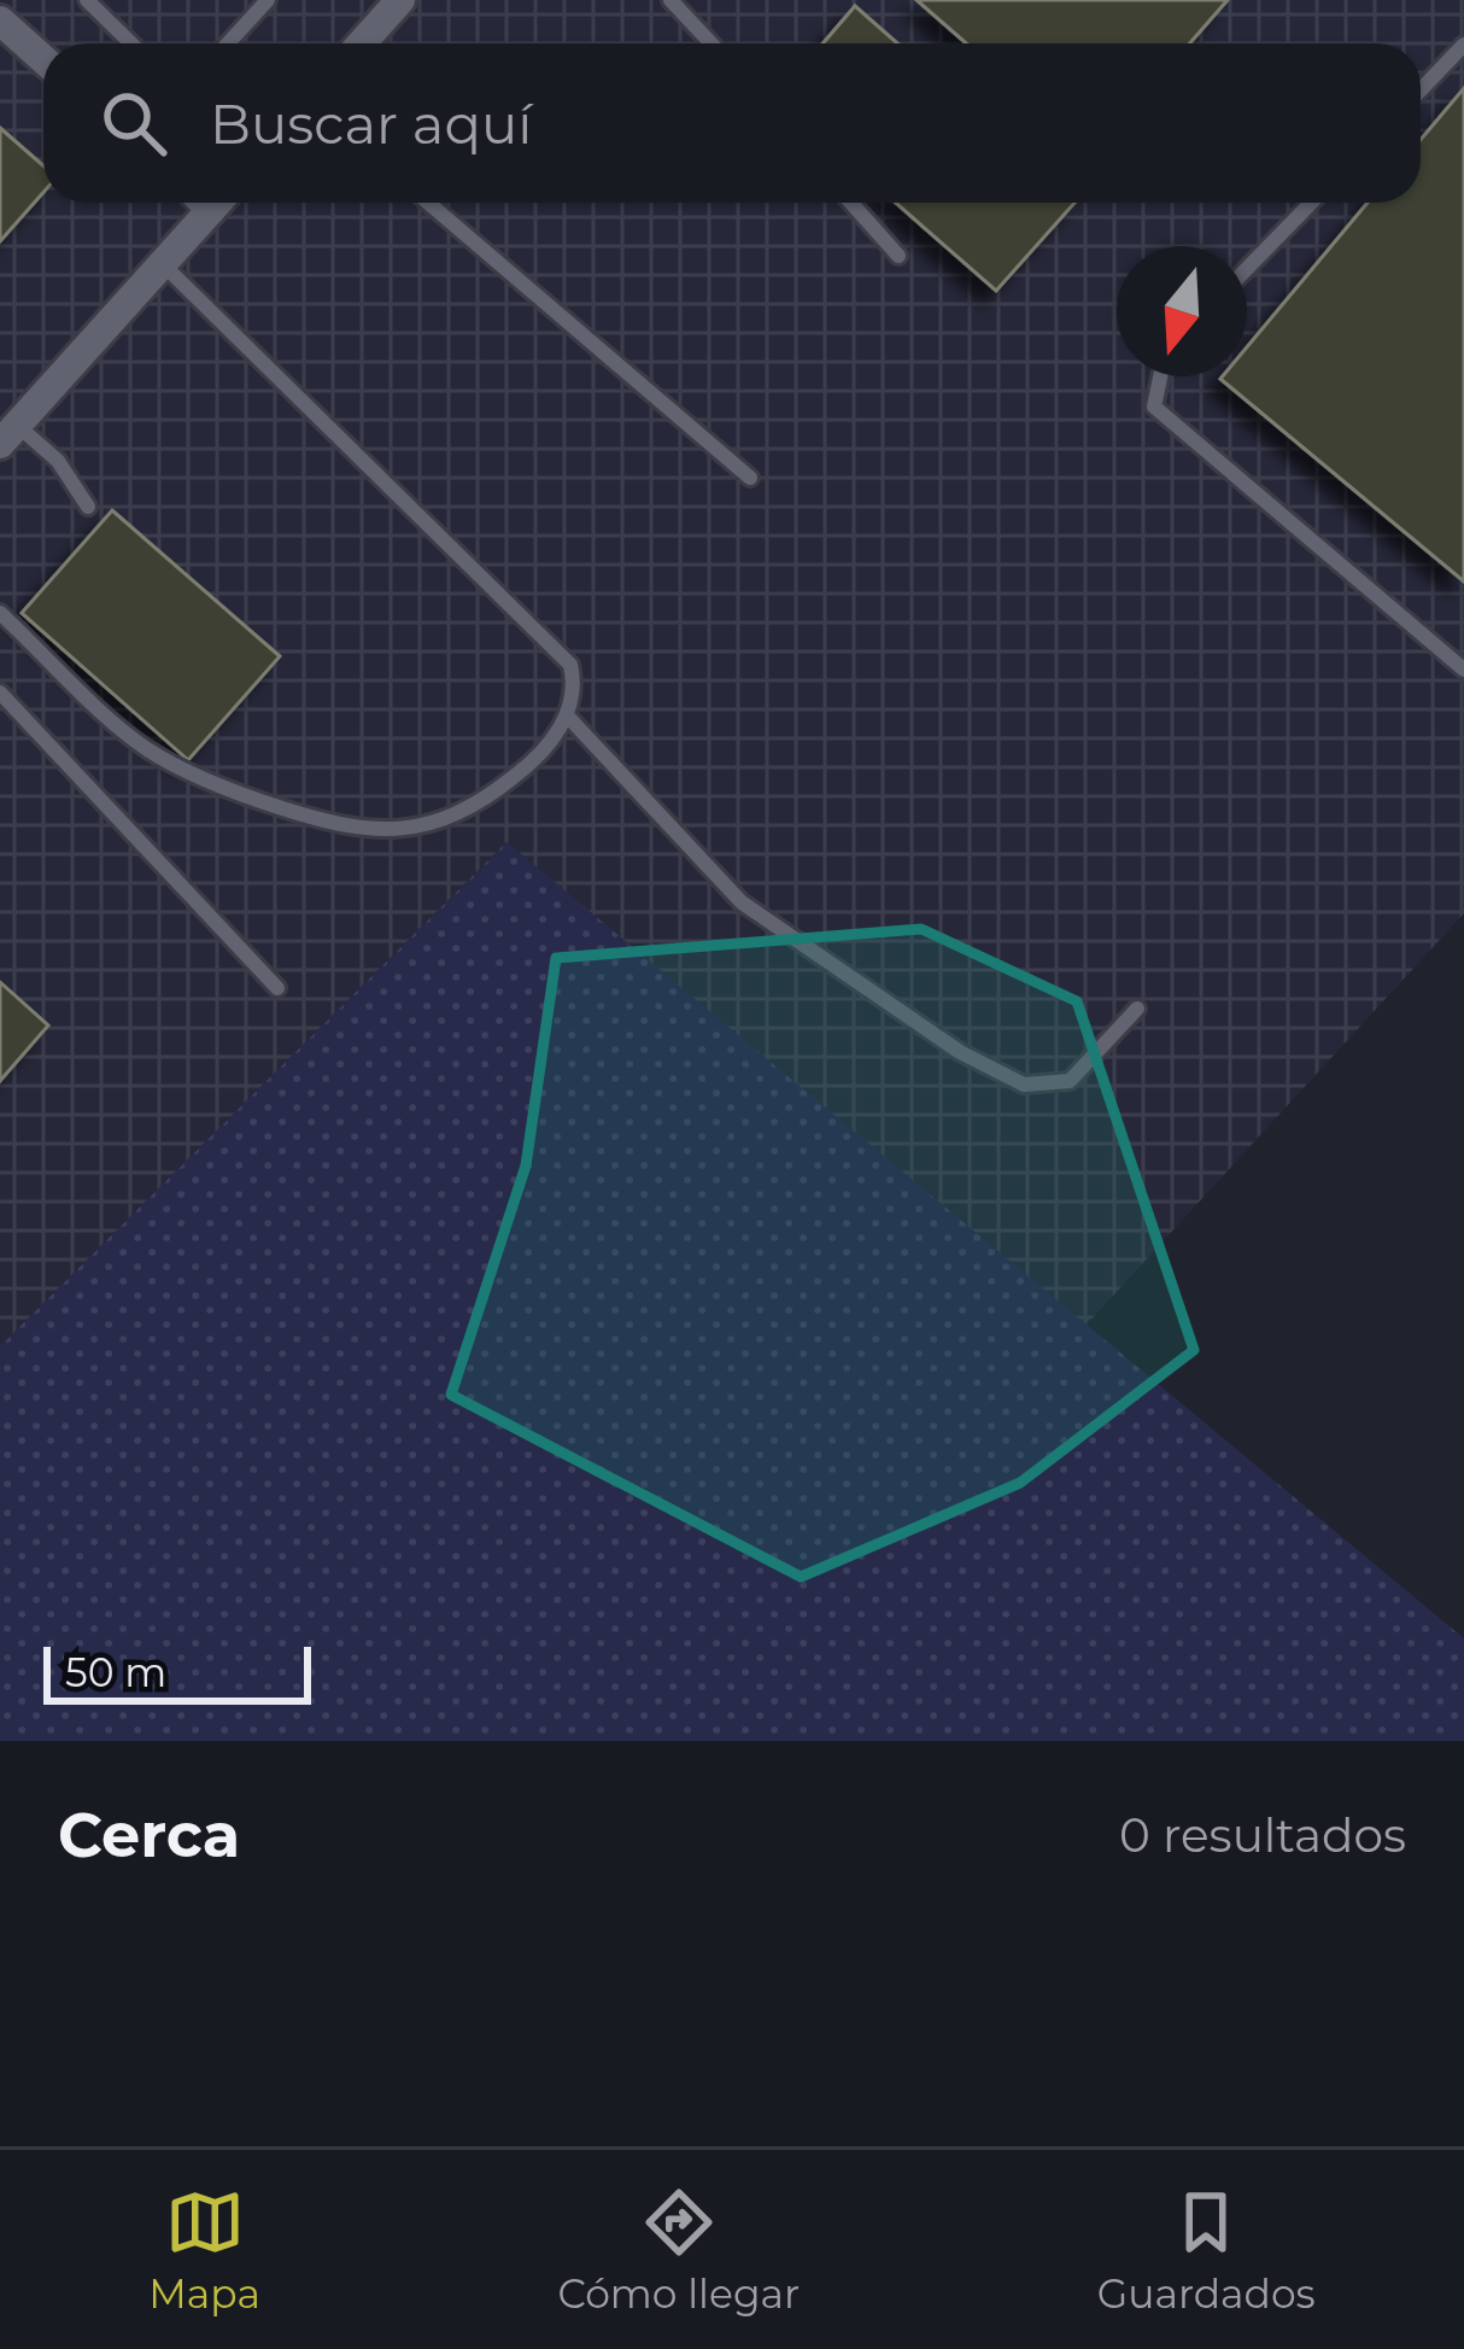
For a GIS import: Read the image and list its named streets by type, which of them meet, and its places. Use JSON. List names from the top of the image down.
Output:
{
  "scale_bar": "50 m",
  "north": "bottom",
  "page": {
    "search": "Buscar aquí",
    "scale": "50 m",
    "heading": ["Cerca", "0 resultados"],
    "nav": ["Mapa", "Cómo llegar", "Guardados"]
  }
}
